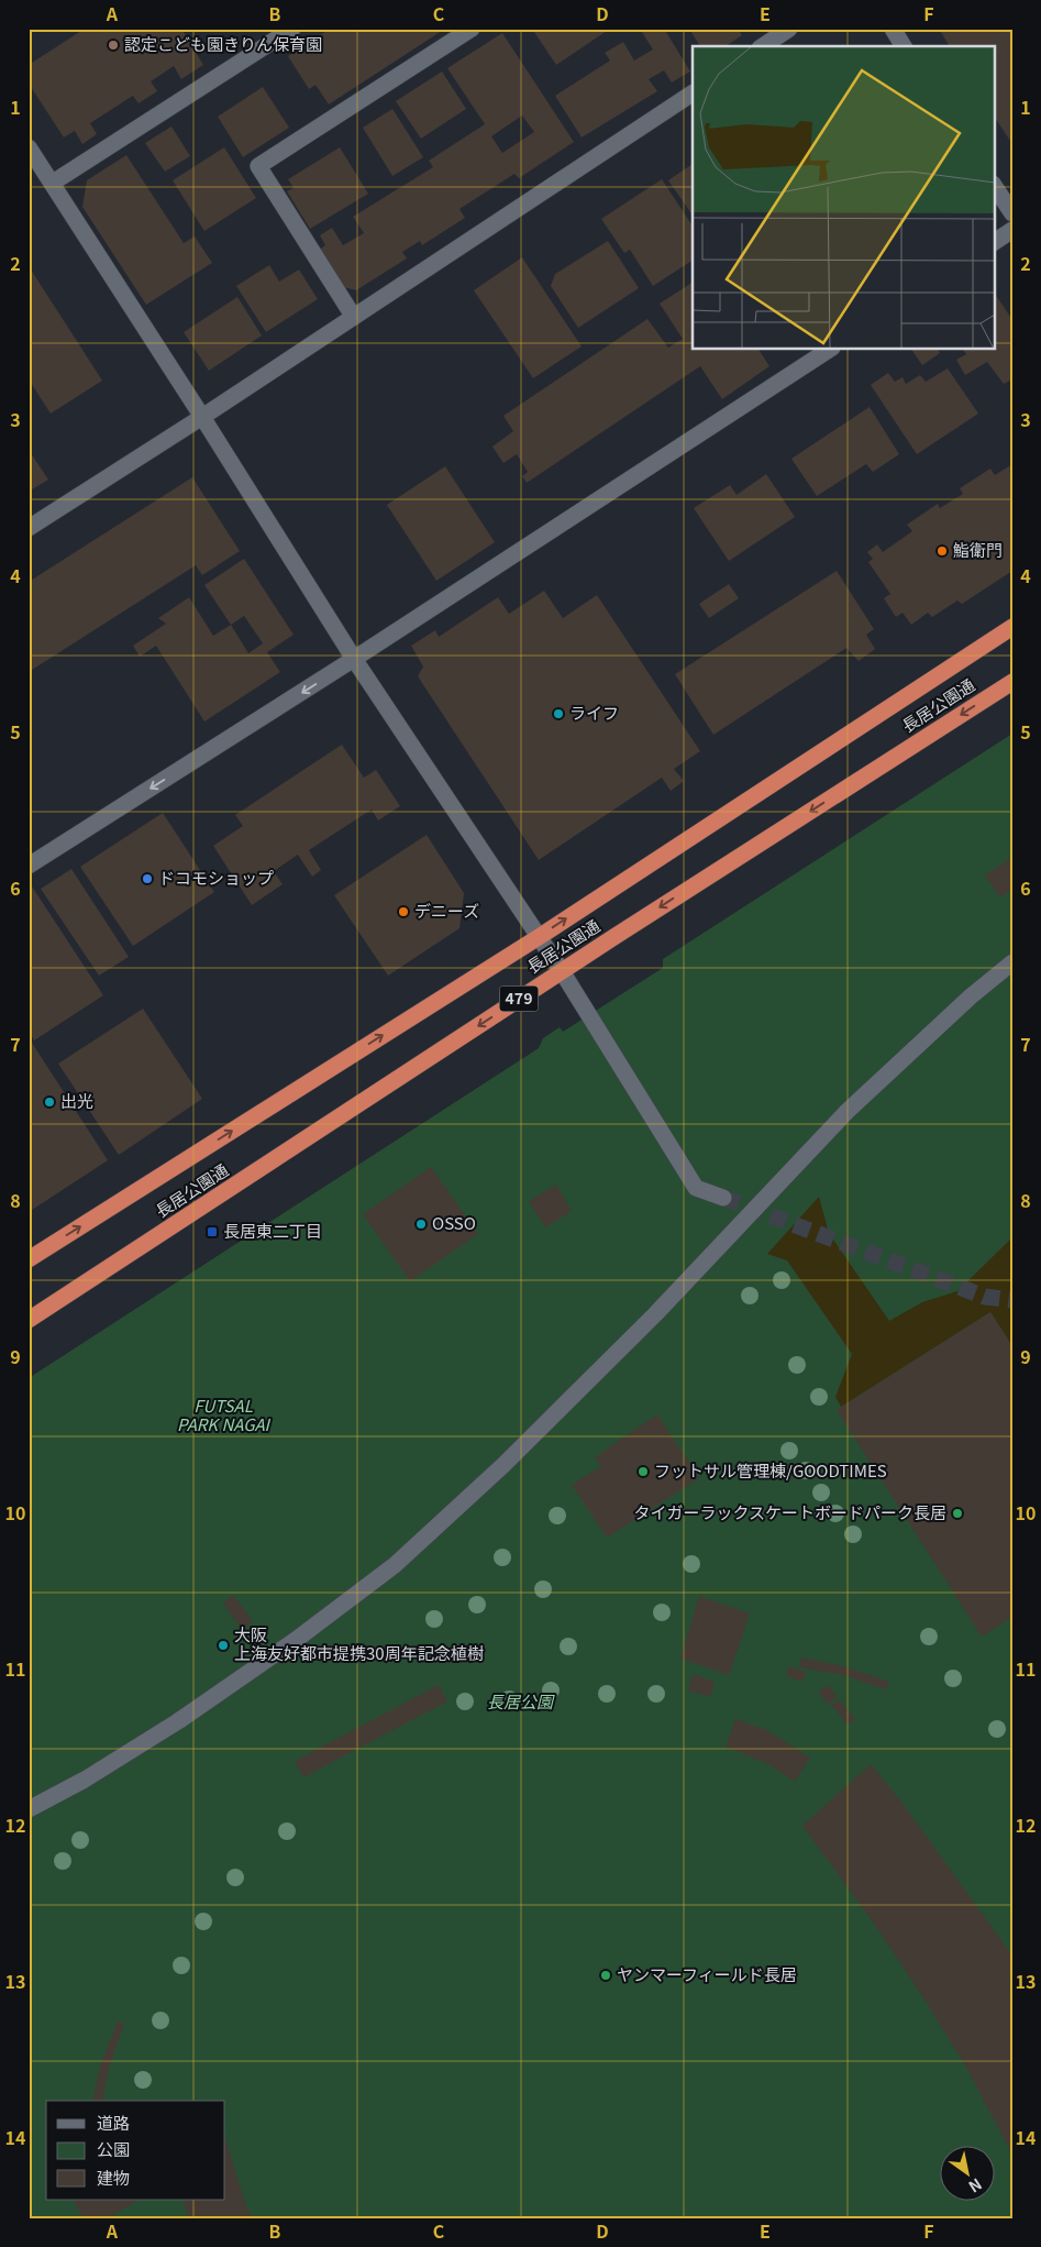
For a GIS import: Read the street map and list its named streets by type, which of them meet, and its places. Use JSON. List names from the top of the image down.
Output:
{
  "streets": {
    "highway": ["長居公園通", "479"]
  },
  "parks": ["FUTSAL PARK NAGAI", "長居公園"],
  "places": {
    "other": [
      "認定こども園きりん保育園",
      "鮨衛門",
      "ライフ",
      "ドコモショップ",
      "デニーズ",
      "出光",
      "OSSO",
      "フットサル管理棟/GOODTIMES",
      "タイガーラックスケートボードパーク長居",
      "大阪 上海友好都市提携30周年記念植樹",
      "ヤンマーフィールド長居"
    ],
    "transit": ["長居東二丁目"]
  },
  "legend": ["道路", "公園", "建物"],
  "north": "bottom right",
  "grid": {
    "columns": [
      "A",
      "B",
      "C",
      "D",
      "E",
      "F"
    ],
    "rows": [
      "1",
      "2",
      "3",
      "4",
      "5",
      "6",
      "7",
      "8",
      "9",
      "10",
      "11",
      "12",
      "13",
      "14"
    ]
  }
}
